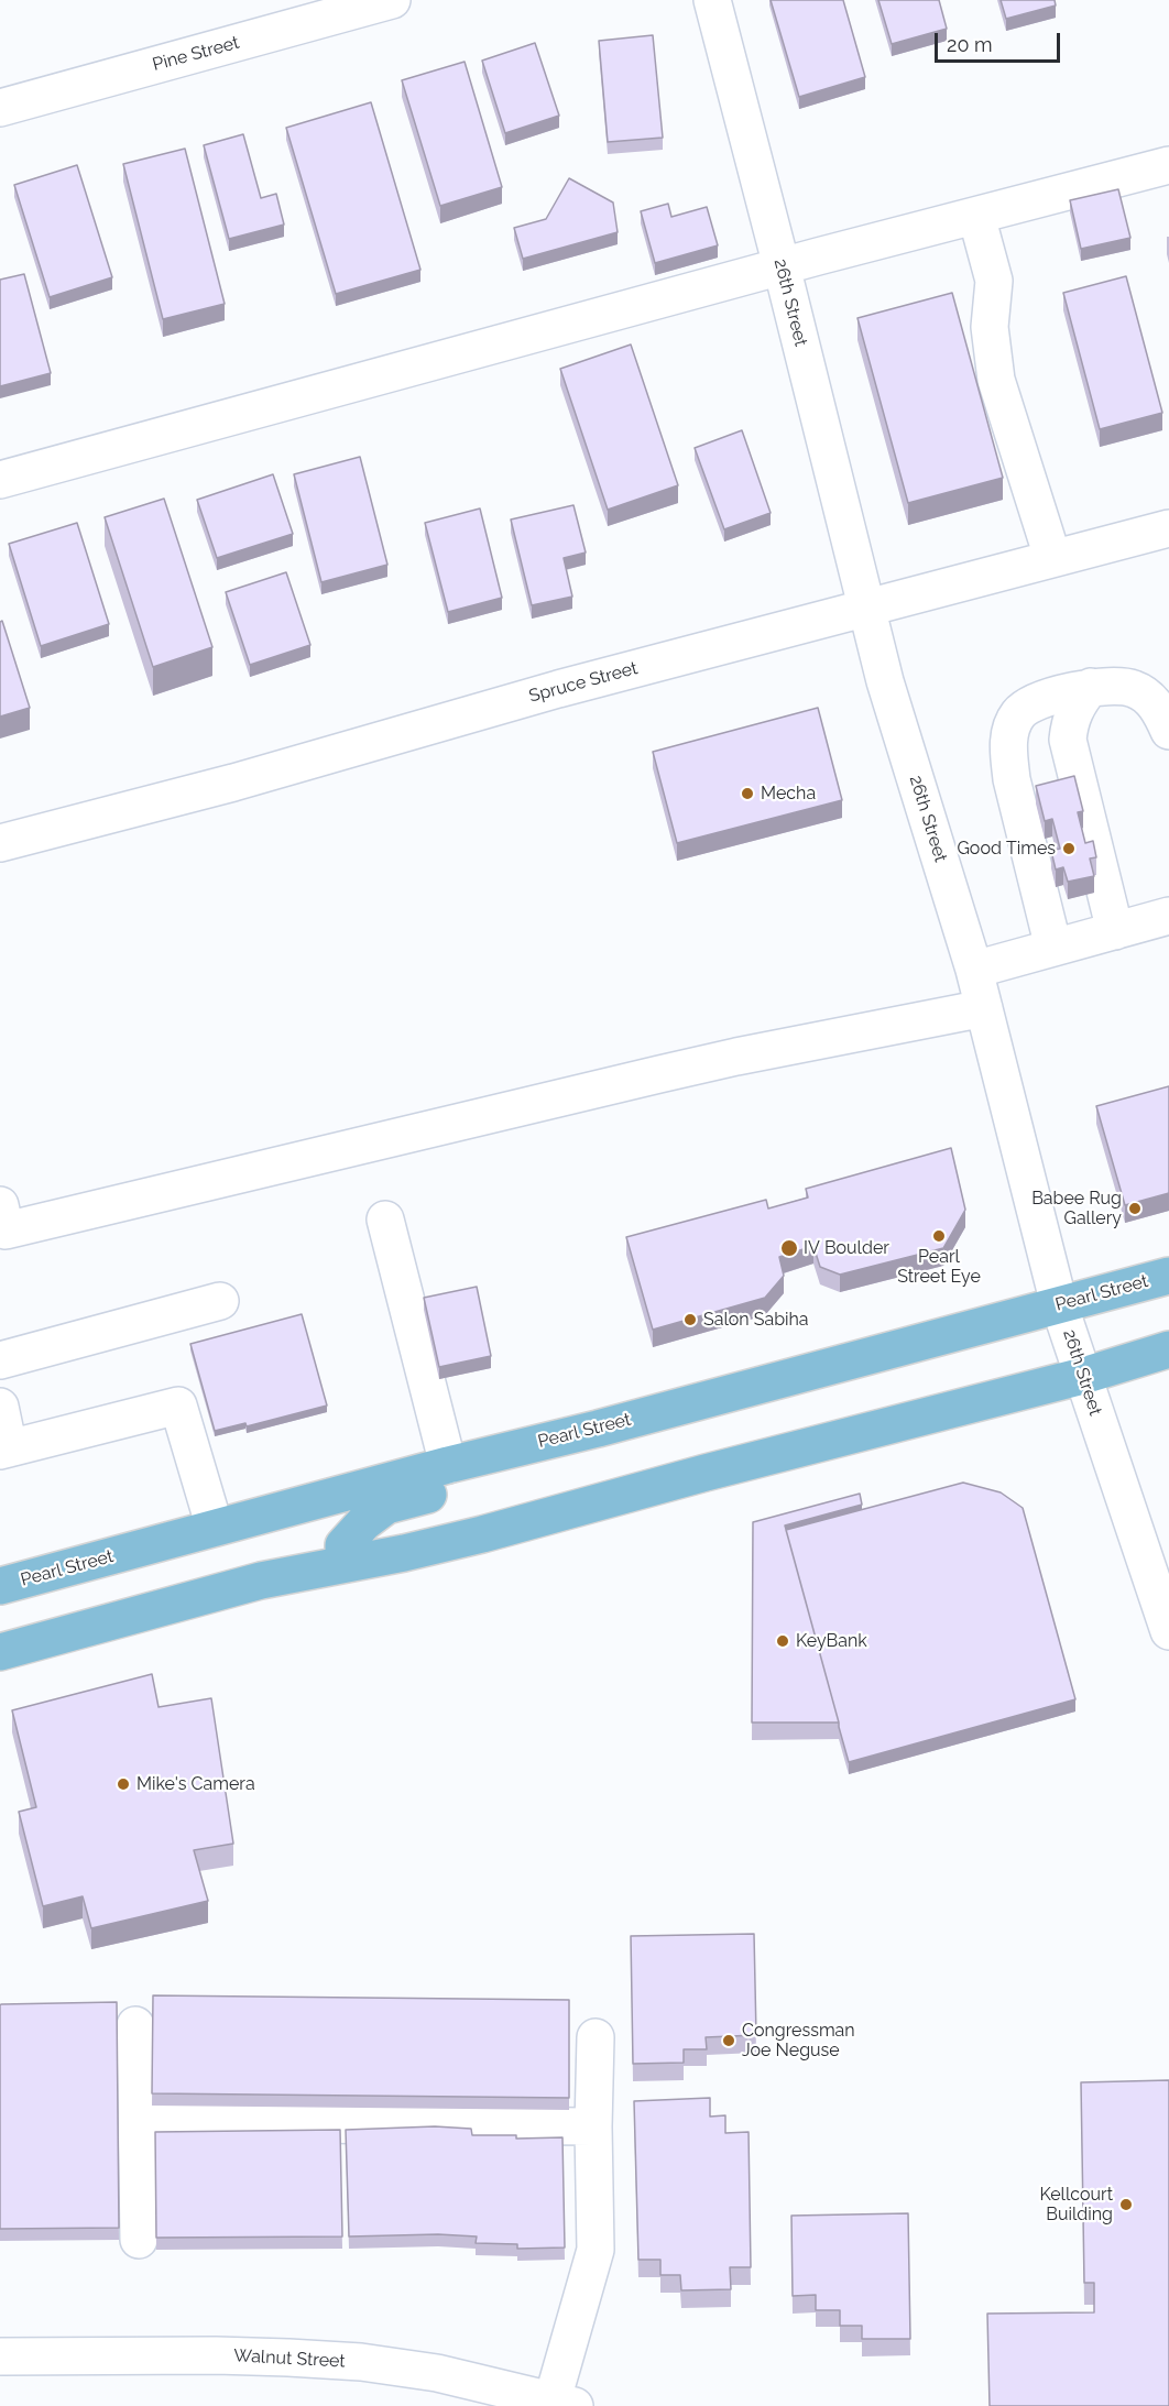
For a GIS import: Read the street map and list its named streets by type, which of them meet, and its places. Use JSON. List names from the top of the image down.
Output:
{
  "streets": {
    "main road": ["Pearl Street"],
    "street": [
      "Pine Street",
      "26th Street",
      "Spruce Street",
      "Walnut Street"
    ]
  },
  "crossings": [
    ["26th Street", "Spruce Street"],
    ["26th Street", "Pearl Street"]
  ],
  "places": [
    "Mecha",
    "Good Times",
    "Babee Rug Gallery",
    "Pearl Street Eye",
    "IV Boulder",
    "Salon Sabiha",
    "KeyBank",
    "Mike's Camera",
    "Congressman Joe Neguse",
    "Kellcourt Building"
  ],
  "scale_bar": "20 m"
}
